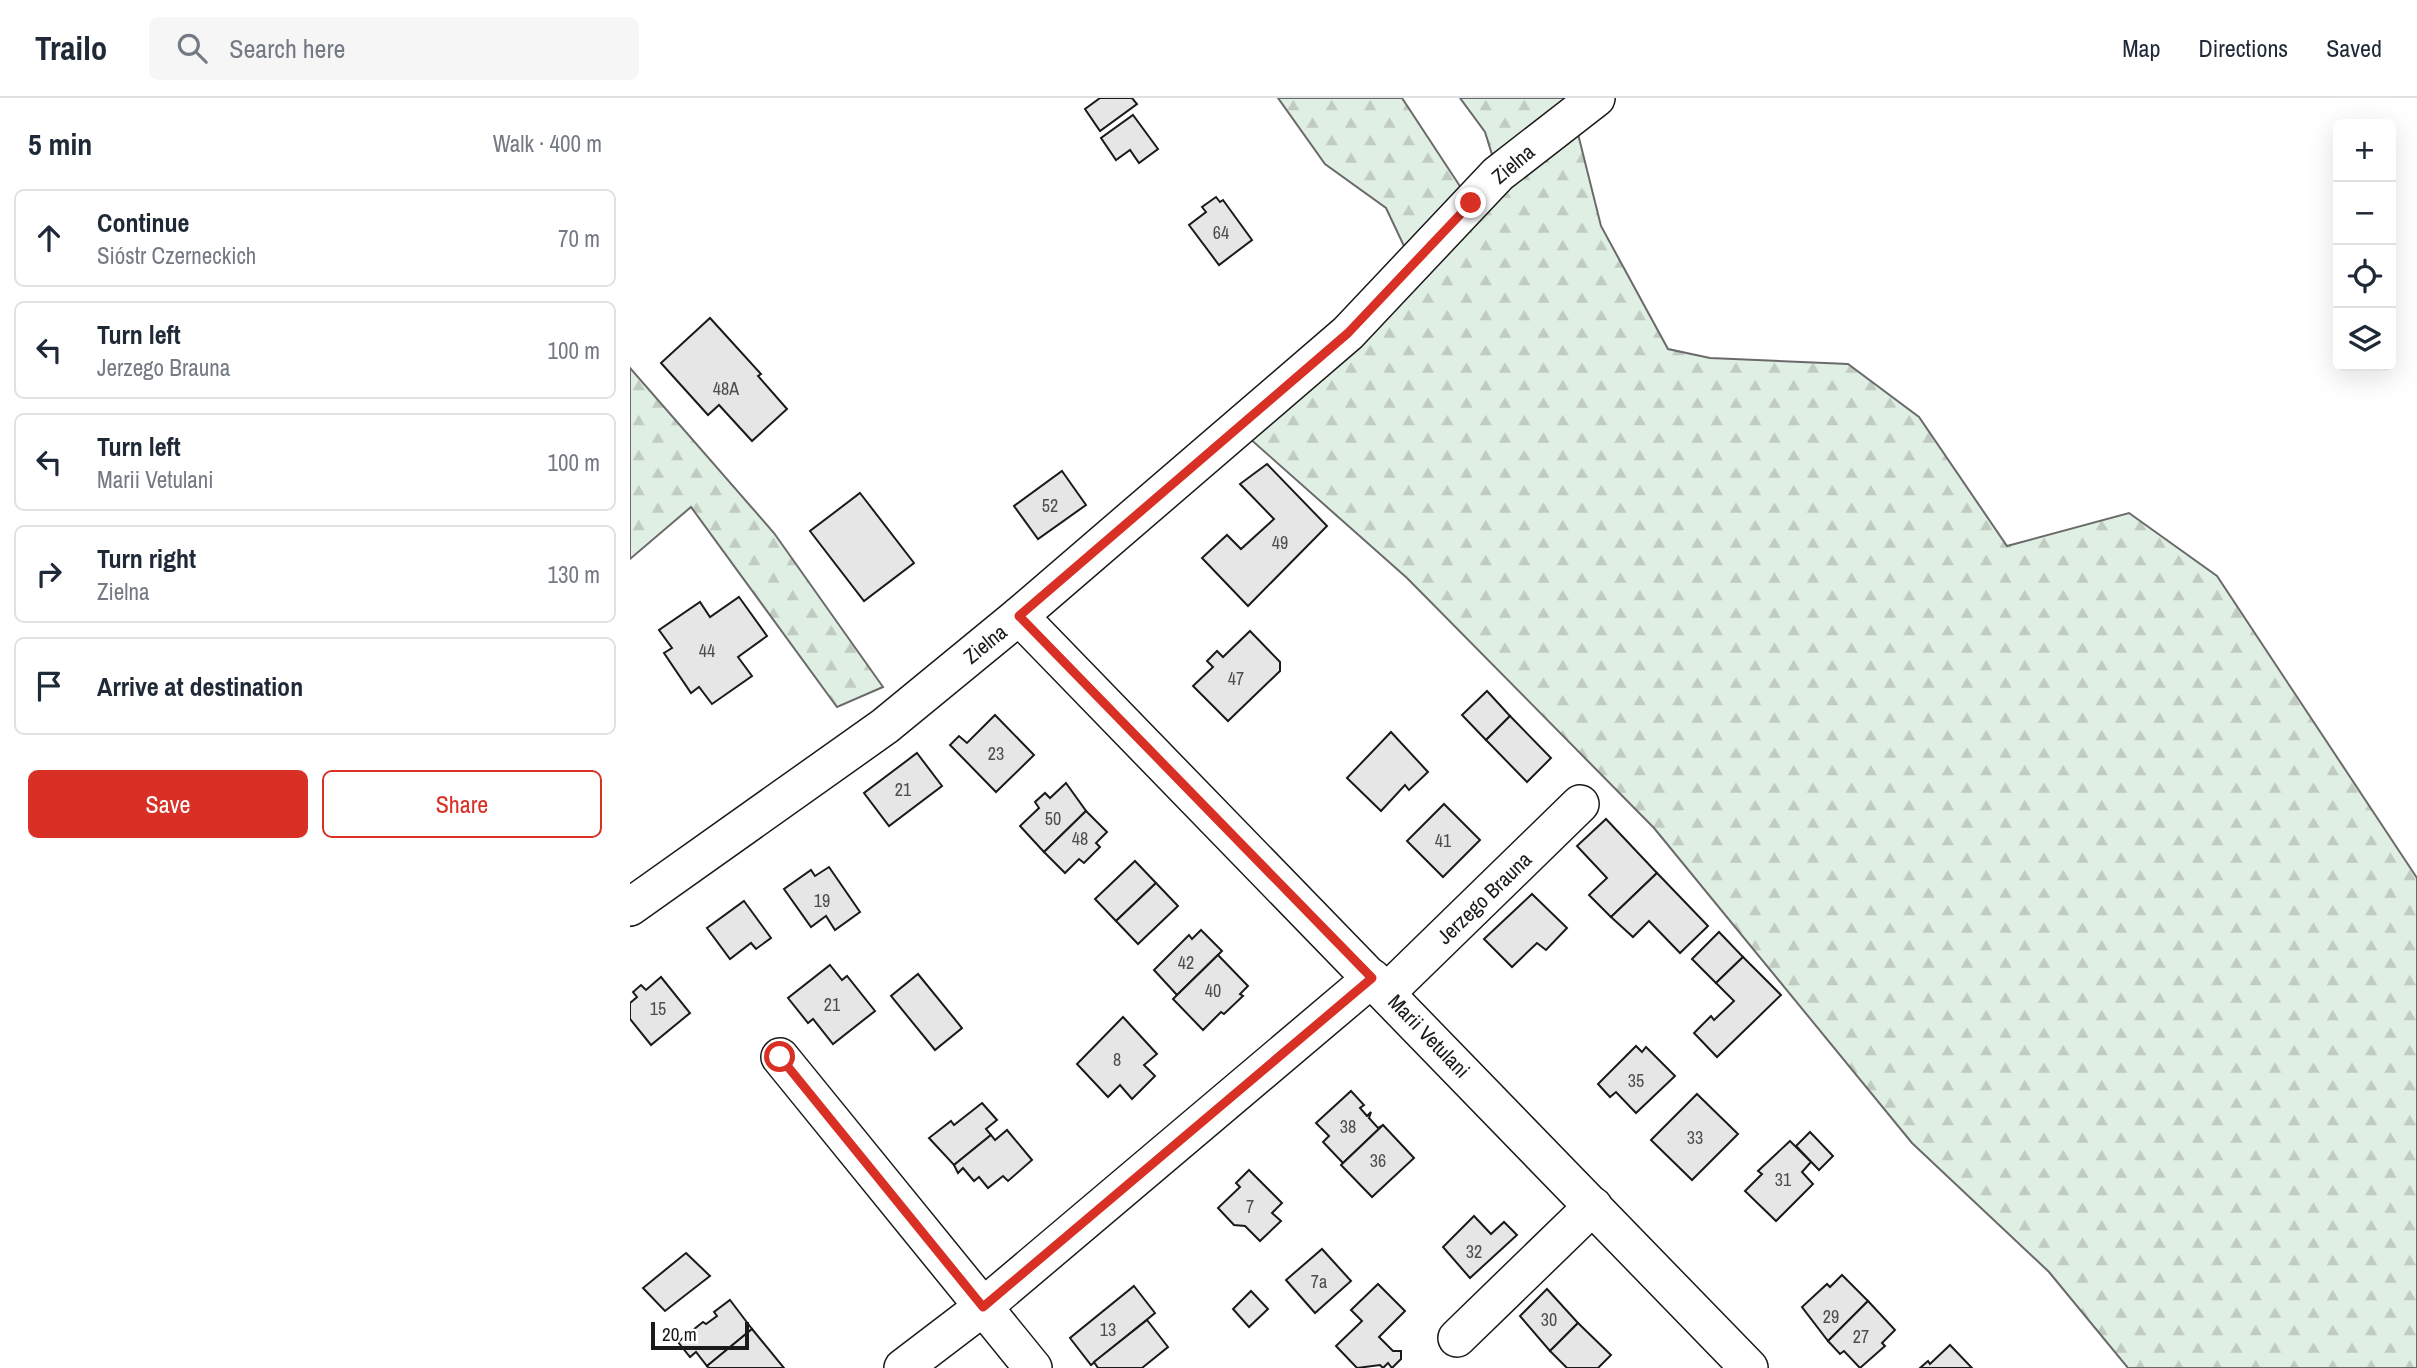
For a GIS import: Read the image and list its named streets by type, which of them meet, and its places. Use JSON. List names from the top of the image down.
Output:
{
  "streets": {
    "street": ["Zielna", "Jerzego Brauna", "Marii Vetulani"]
  },
  "crossings": [
    ["Zielna", "Marii Vetulani"],
    ["Jerzego Brauna", "Marii Vetulani"]
  ],
  "house_numbers": [
    "64",
    "48A",
    "52",
    "49",
    "44",
    "47",
    "23",
    "21",
    "50",
    "48",
    "41",
    "19",
    "42",
    "40",
    "21",
    "15",
    "8",
    "35",
    "38",
    "33",
    "36",
    "31",
    "7",
    "32",
    "7a",
    "29",
    "30",
    "13",
    "27"
  ],
  "scale_bar": "20 m",
  "page": {
    "header": "Trailo",
    "search": "Search here",
    "nav": ["Map", "Directions", "Saved"],
    "heading": ["5 min", "Walk · 400 m"],
    "map_buttons": ["+", "−"],
    "list": [
      ["Continue", "Sióstr Czerneckich", "70 m"],
      ["Turn left", "Jerzego Brauna", "100 m"],
      ["Turn left", "Marii Vetulani", "100 m"],
      ["Turn right", "Zielna", "130 m"],
      "Arrive at destination"
    ],
    "buttons": ["Save", "Share"],
    "scale": "20 m"
  }
}
